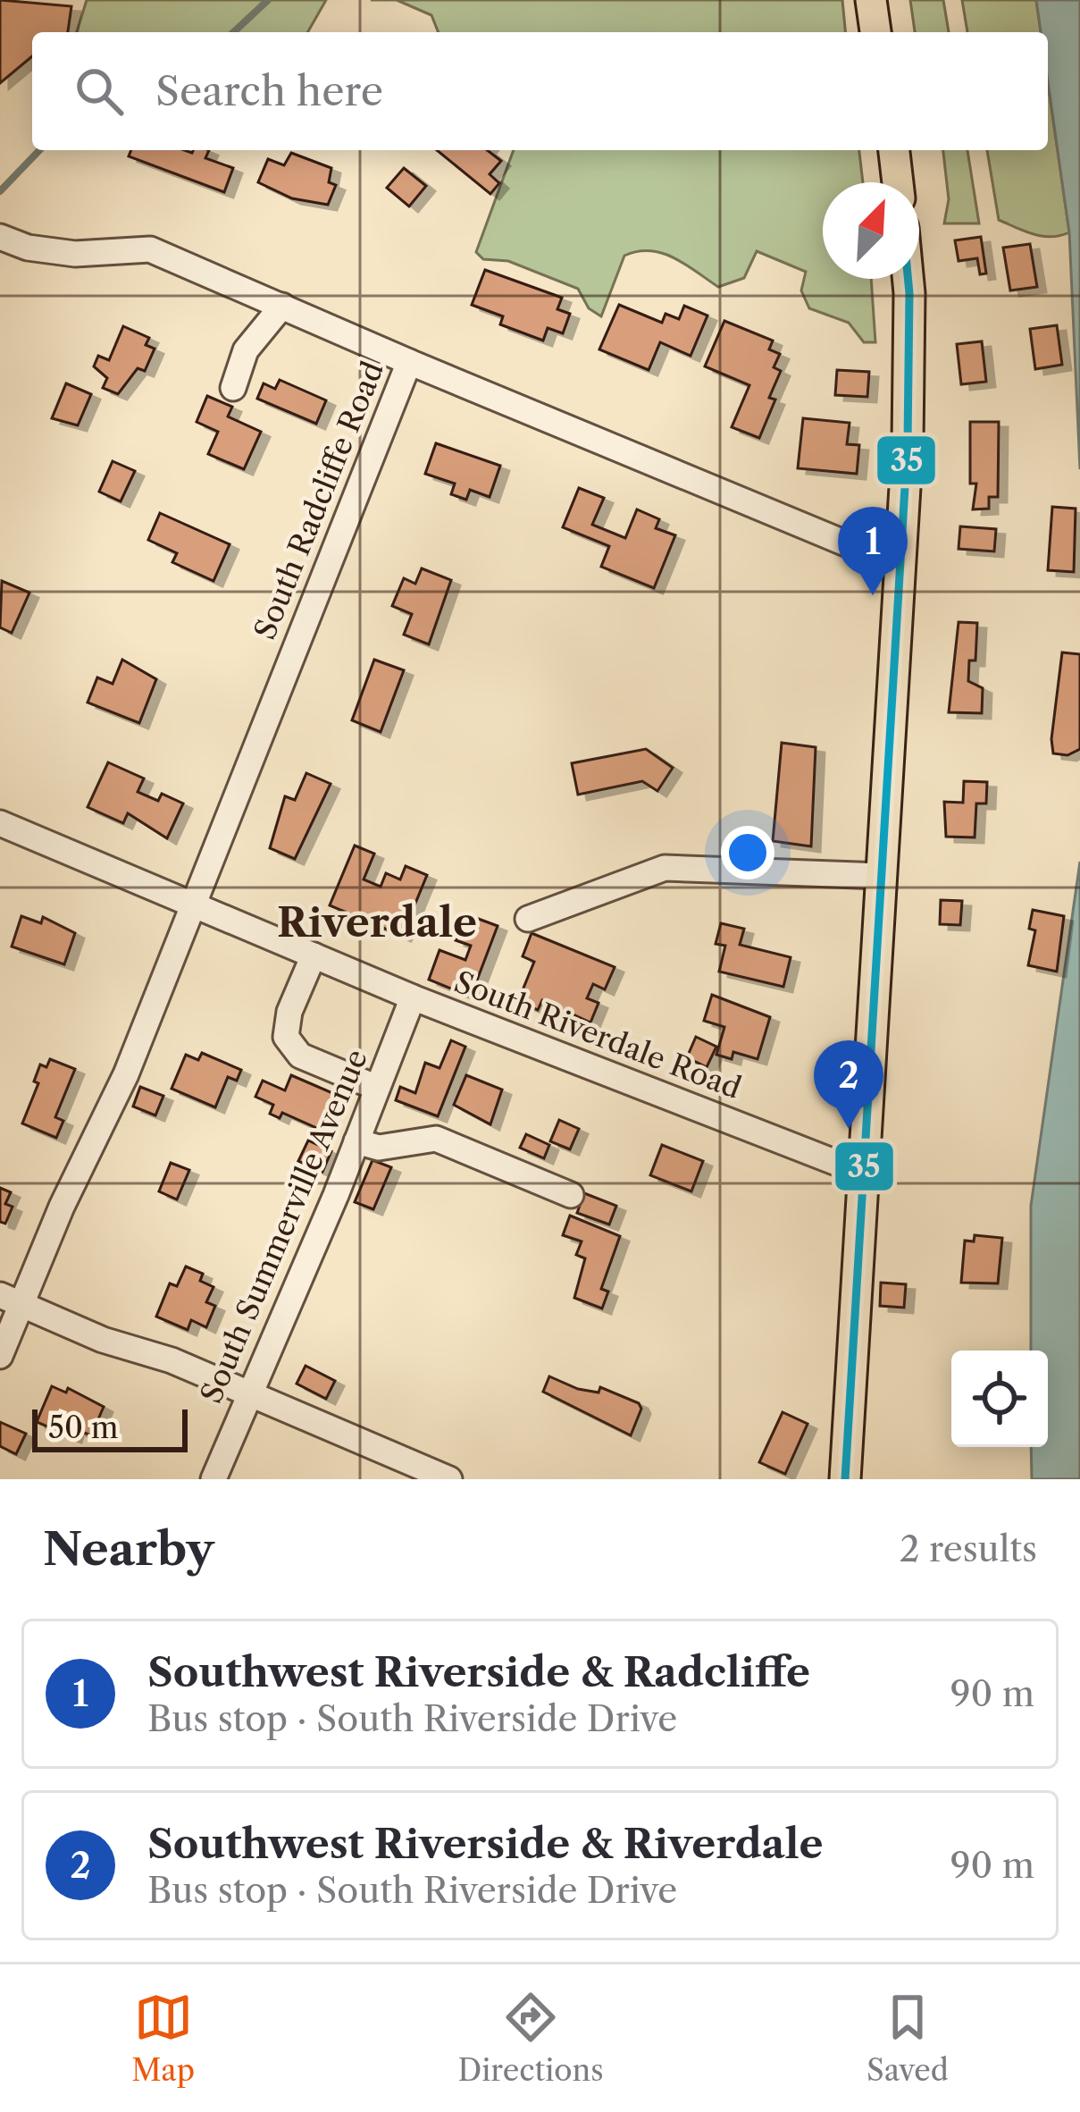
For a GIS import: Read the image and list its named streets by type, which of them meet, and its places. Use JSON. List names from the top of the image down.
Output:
{
  "streets": {
    "street": ["South Radcliffe Road", "South Riverdale Road", "South Summerville Avenue"]
  },
  "crossings": [
    ["South Radcliffe Road", "South Riverdale Road"],
    ["South Riverdale Road", "South Summerville Avenue"]
  ],
  "districts": ["Riverdale"],
  "lines": ["transit line 35"],
  "scale_bar": "50 m",
  "north": "top right",
  "page": {
    "search": "Search here",
    "pins": ["1", "2"],
    "scale": "50 m",
    "heading": ["Nearby", "2 results"],
    "list": [
      {
        "mark": "1",
        "name": "Southwest Riverside & Radcliffe",
        "note": "Bus stop · South Riverside Drive",
        "value": "90 m"
      },
      {
        "mark": "2",
        "name": "Southwest Riverside & Riverdale",
        "note": "Bus stop · South Riverside Drive",
        "value": "90 m"
      }
    ],
    "nav": ["Map", "Directions", "Saved"]
  }
}
